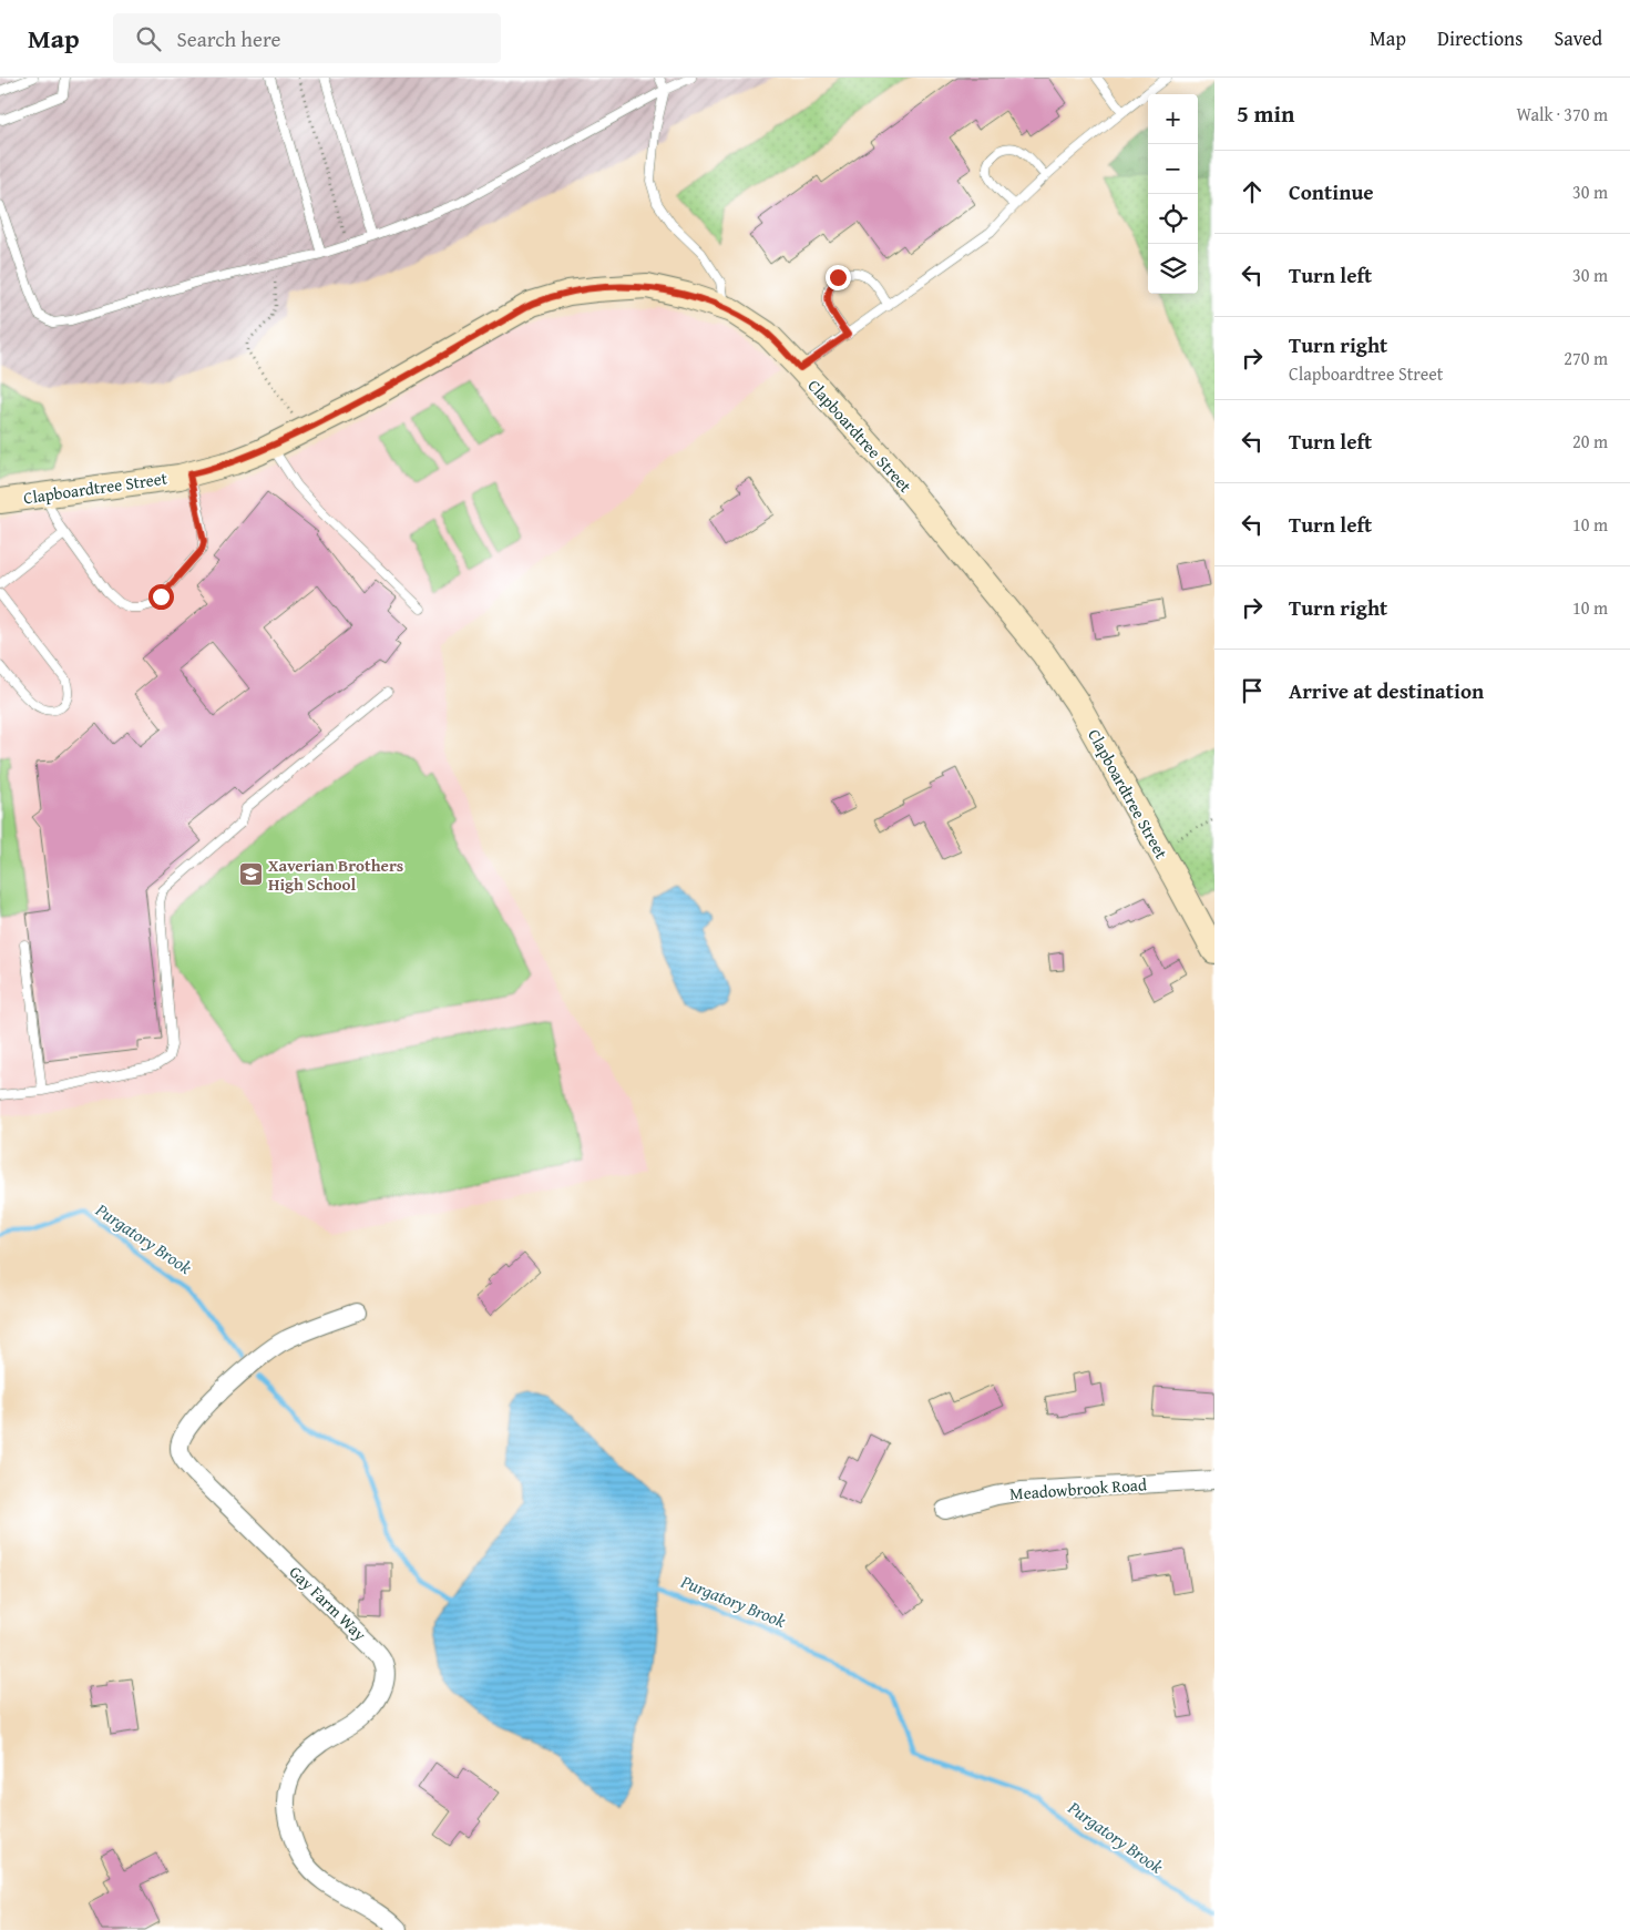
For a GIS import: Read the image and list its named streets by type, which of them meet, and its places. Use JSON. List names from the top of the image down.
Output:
{
  "streets": {
    "main road": ["Clapboardtree Street"],
    "street": ["Meadowbrook Road", "Gay Farm Way"]
  },
  "water": ["Purgatory Brook"],
  "places": {
    "school or university": ["Xaverian Brothers High School"]
  },
  "page": {
    "header": "Map",
    "search": "Search here",
    "nav": ["Map", "Directions", "Saved"],
    "heading": ["5 min", "Walk · 370 m"],
    "map_buttons": ["+", "−"],
    "list": [
      ["Continue", "30 m"],
      ["Turn left", "30 m"],
      ["Turn right", "Clapboardtree Street", "270 m"],
      ["Turn left", "20 m"],
      ["Turn left", "10 m"],
      ["Turn right", "10 m"],
      "Arrive at destination"
    ]
  }
}
